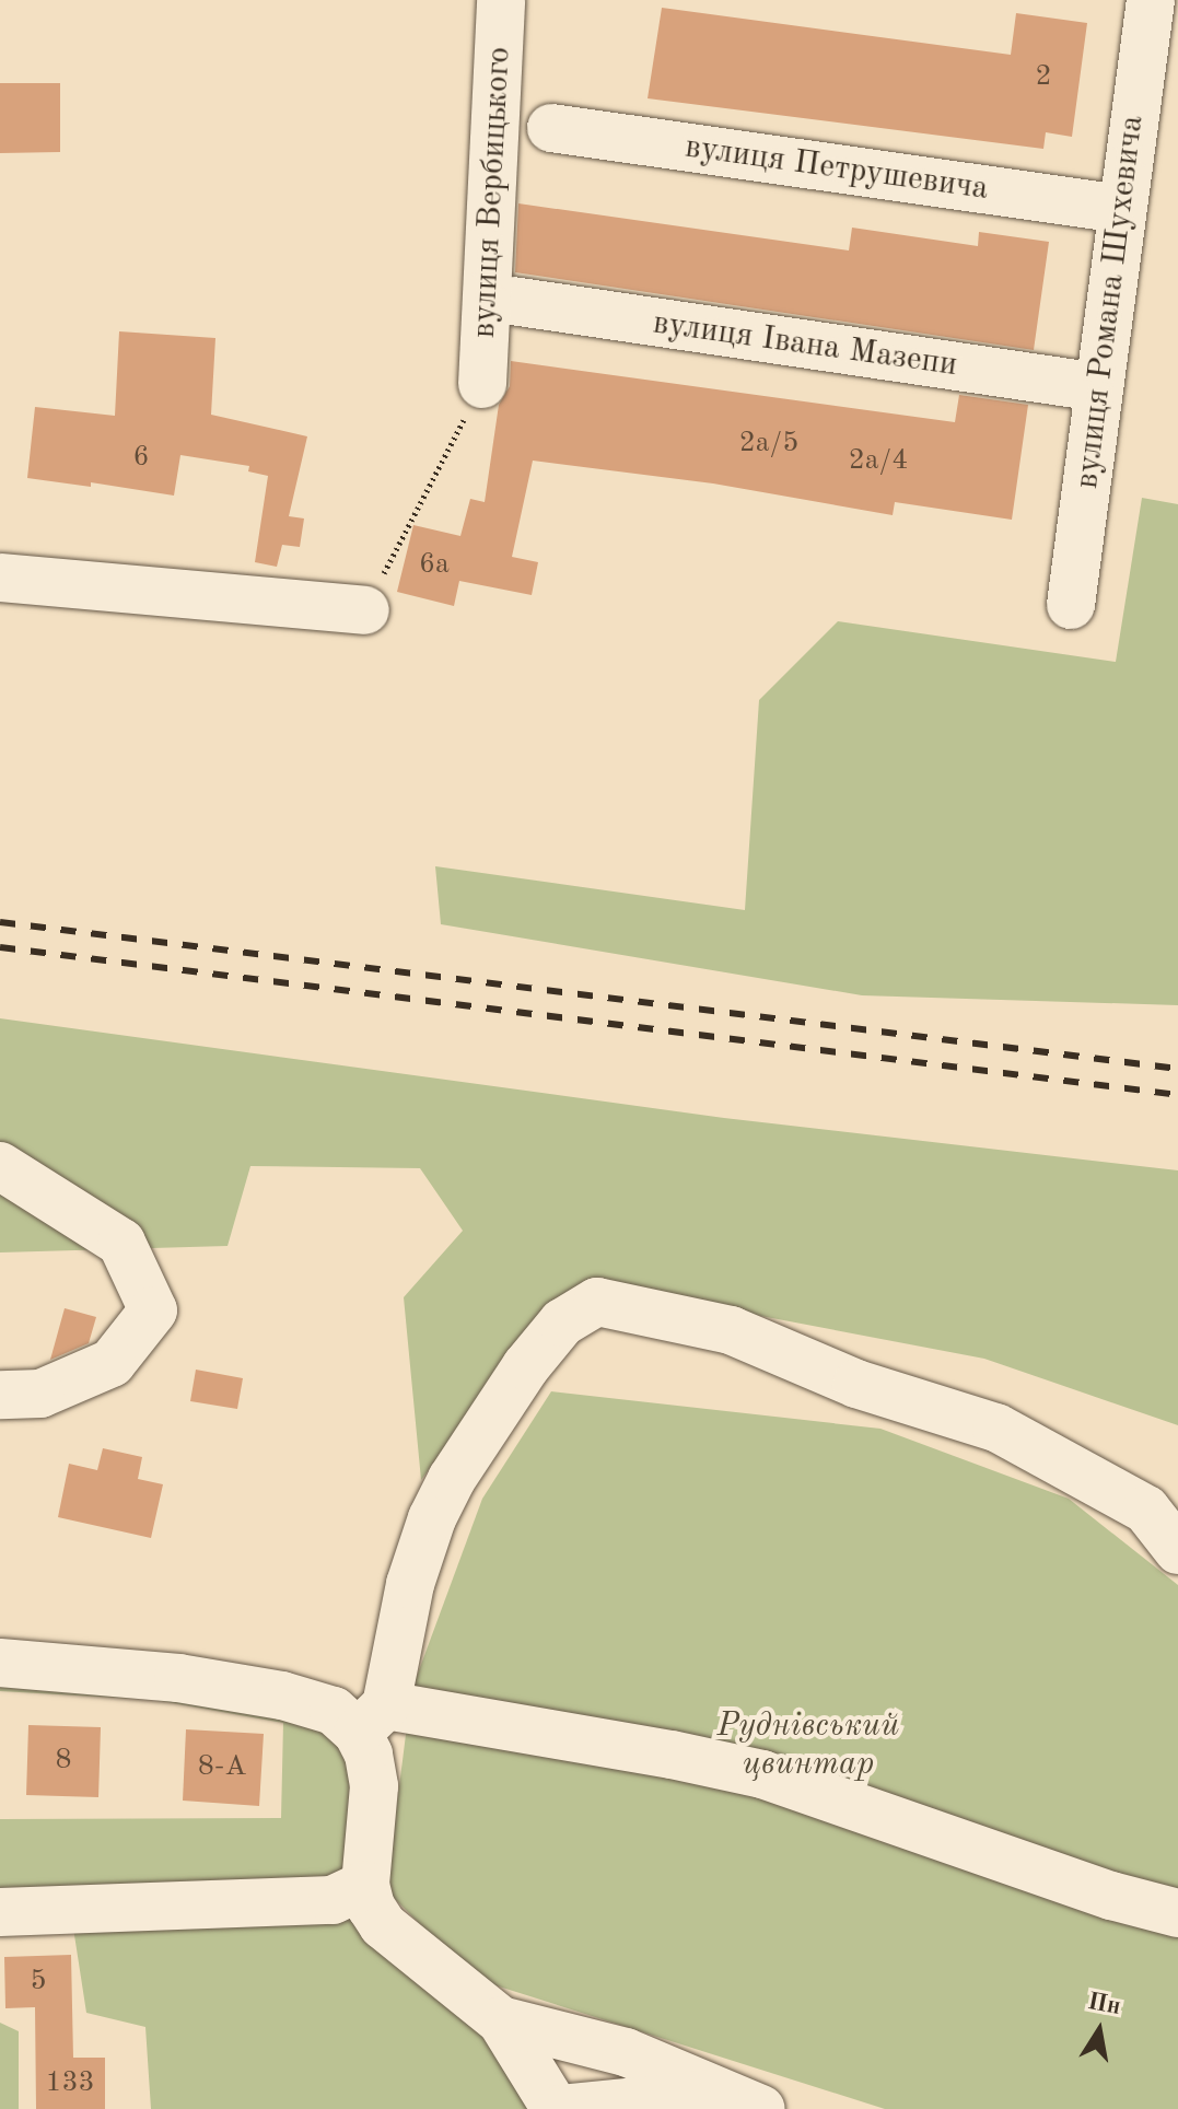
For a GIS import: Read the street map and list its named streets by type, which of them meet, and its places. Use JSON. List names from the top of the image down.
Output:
{
  "streets": {
    "street": [
      "вулиця Петрушевича",
      "вулиця Вербицького",
      "вулиця Романа Шухевича",
      "вулиця Івана Мазепи"
    ]
  },
  "crossings": [
    ["вулиця Петрушевича", "вулиця Романа Шухевича"],
    ["вулиця Романа Шухевича", "вулиця Івана Мазепи"]
  ],
  "parks": ["Руднівський цвинтар"],
  "house_numbers": [
    "2",
    "2а/5",
    "6",
    "2а/4",
    "6а",
    "8",
    "8-А",
    "5",
    "133"
  ],
  "north": "top"
}
